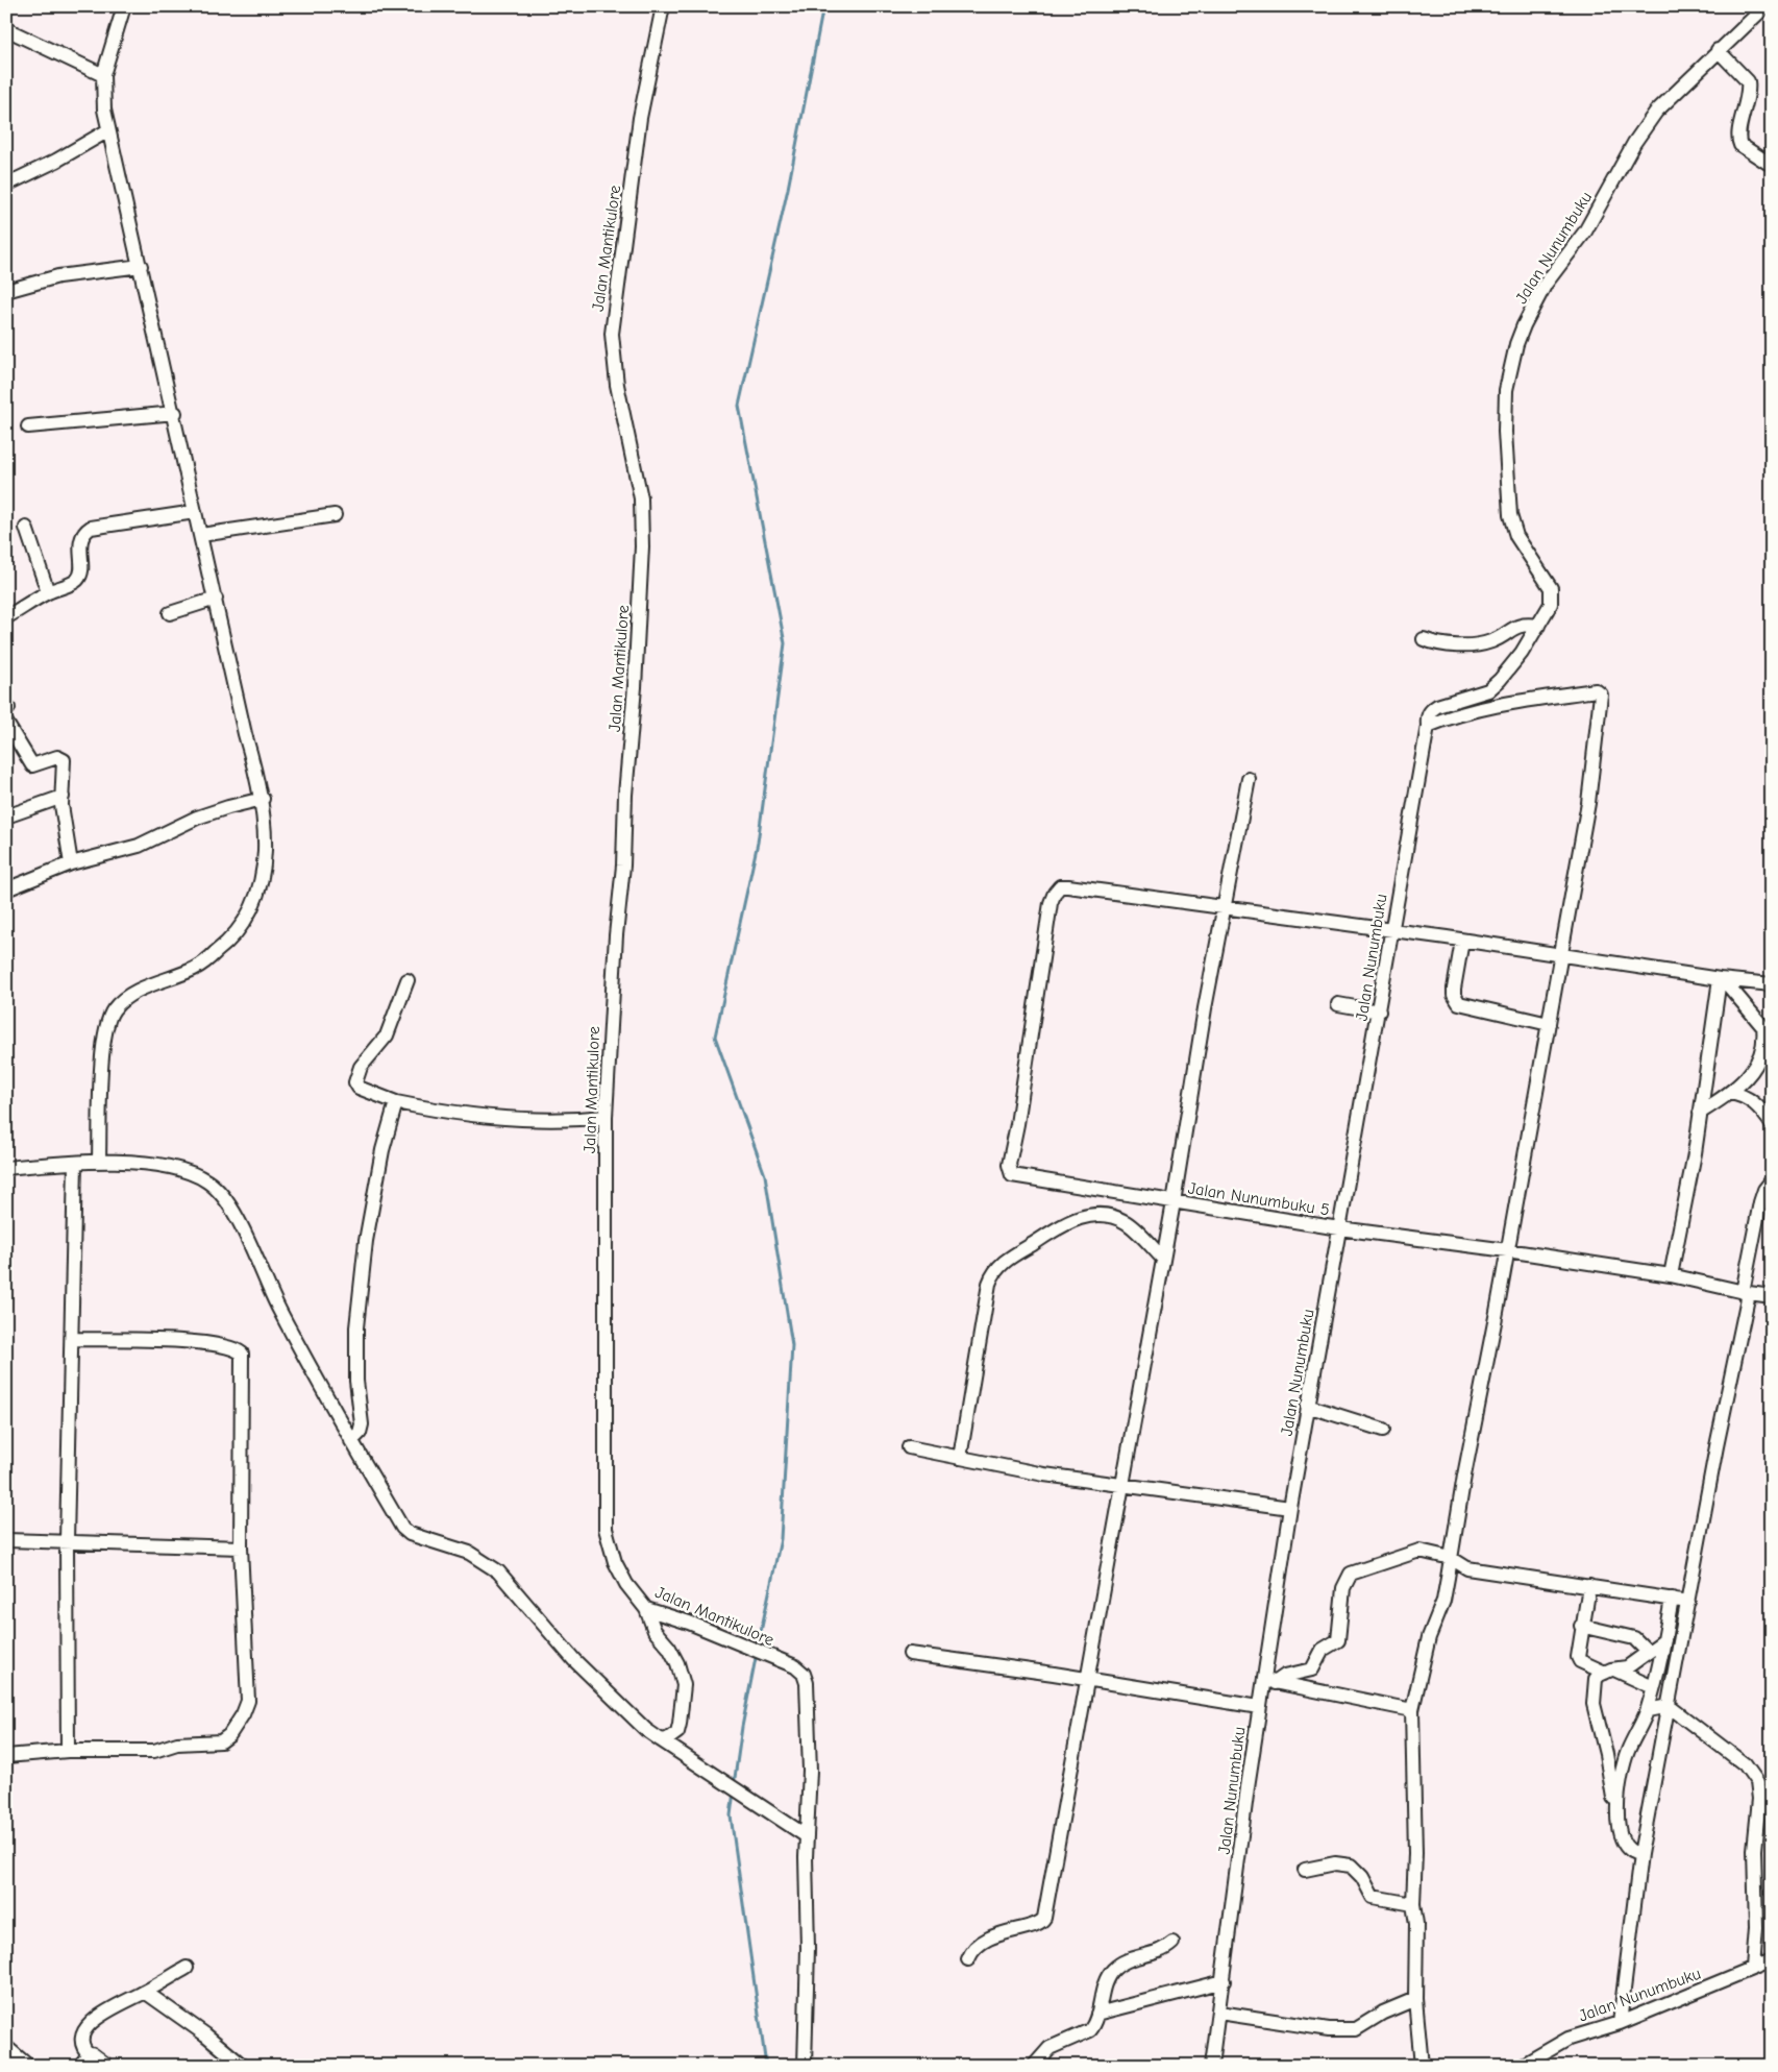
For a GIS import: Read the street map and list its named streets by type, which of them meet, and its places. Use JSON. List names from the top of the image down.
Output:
{
  "streets": {
    "street": ["Jalan Nunumbuku", "Jalan Mantikulore", "Jalan Nunumbuku 5"]
  },
  "crossings": [
    ["Jalan Nunumbuku", "Jalan Nunumbuku 5"]
  ]
}
